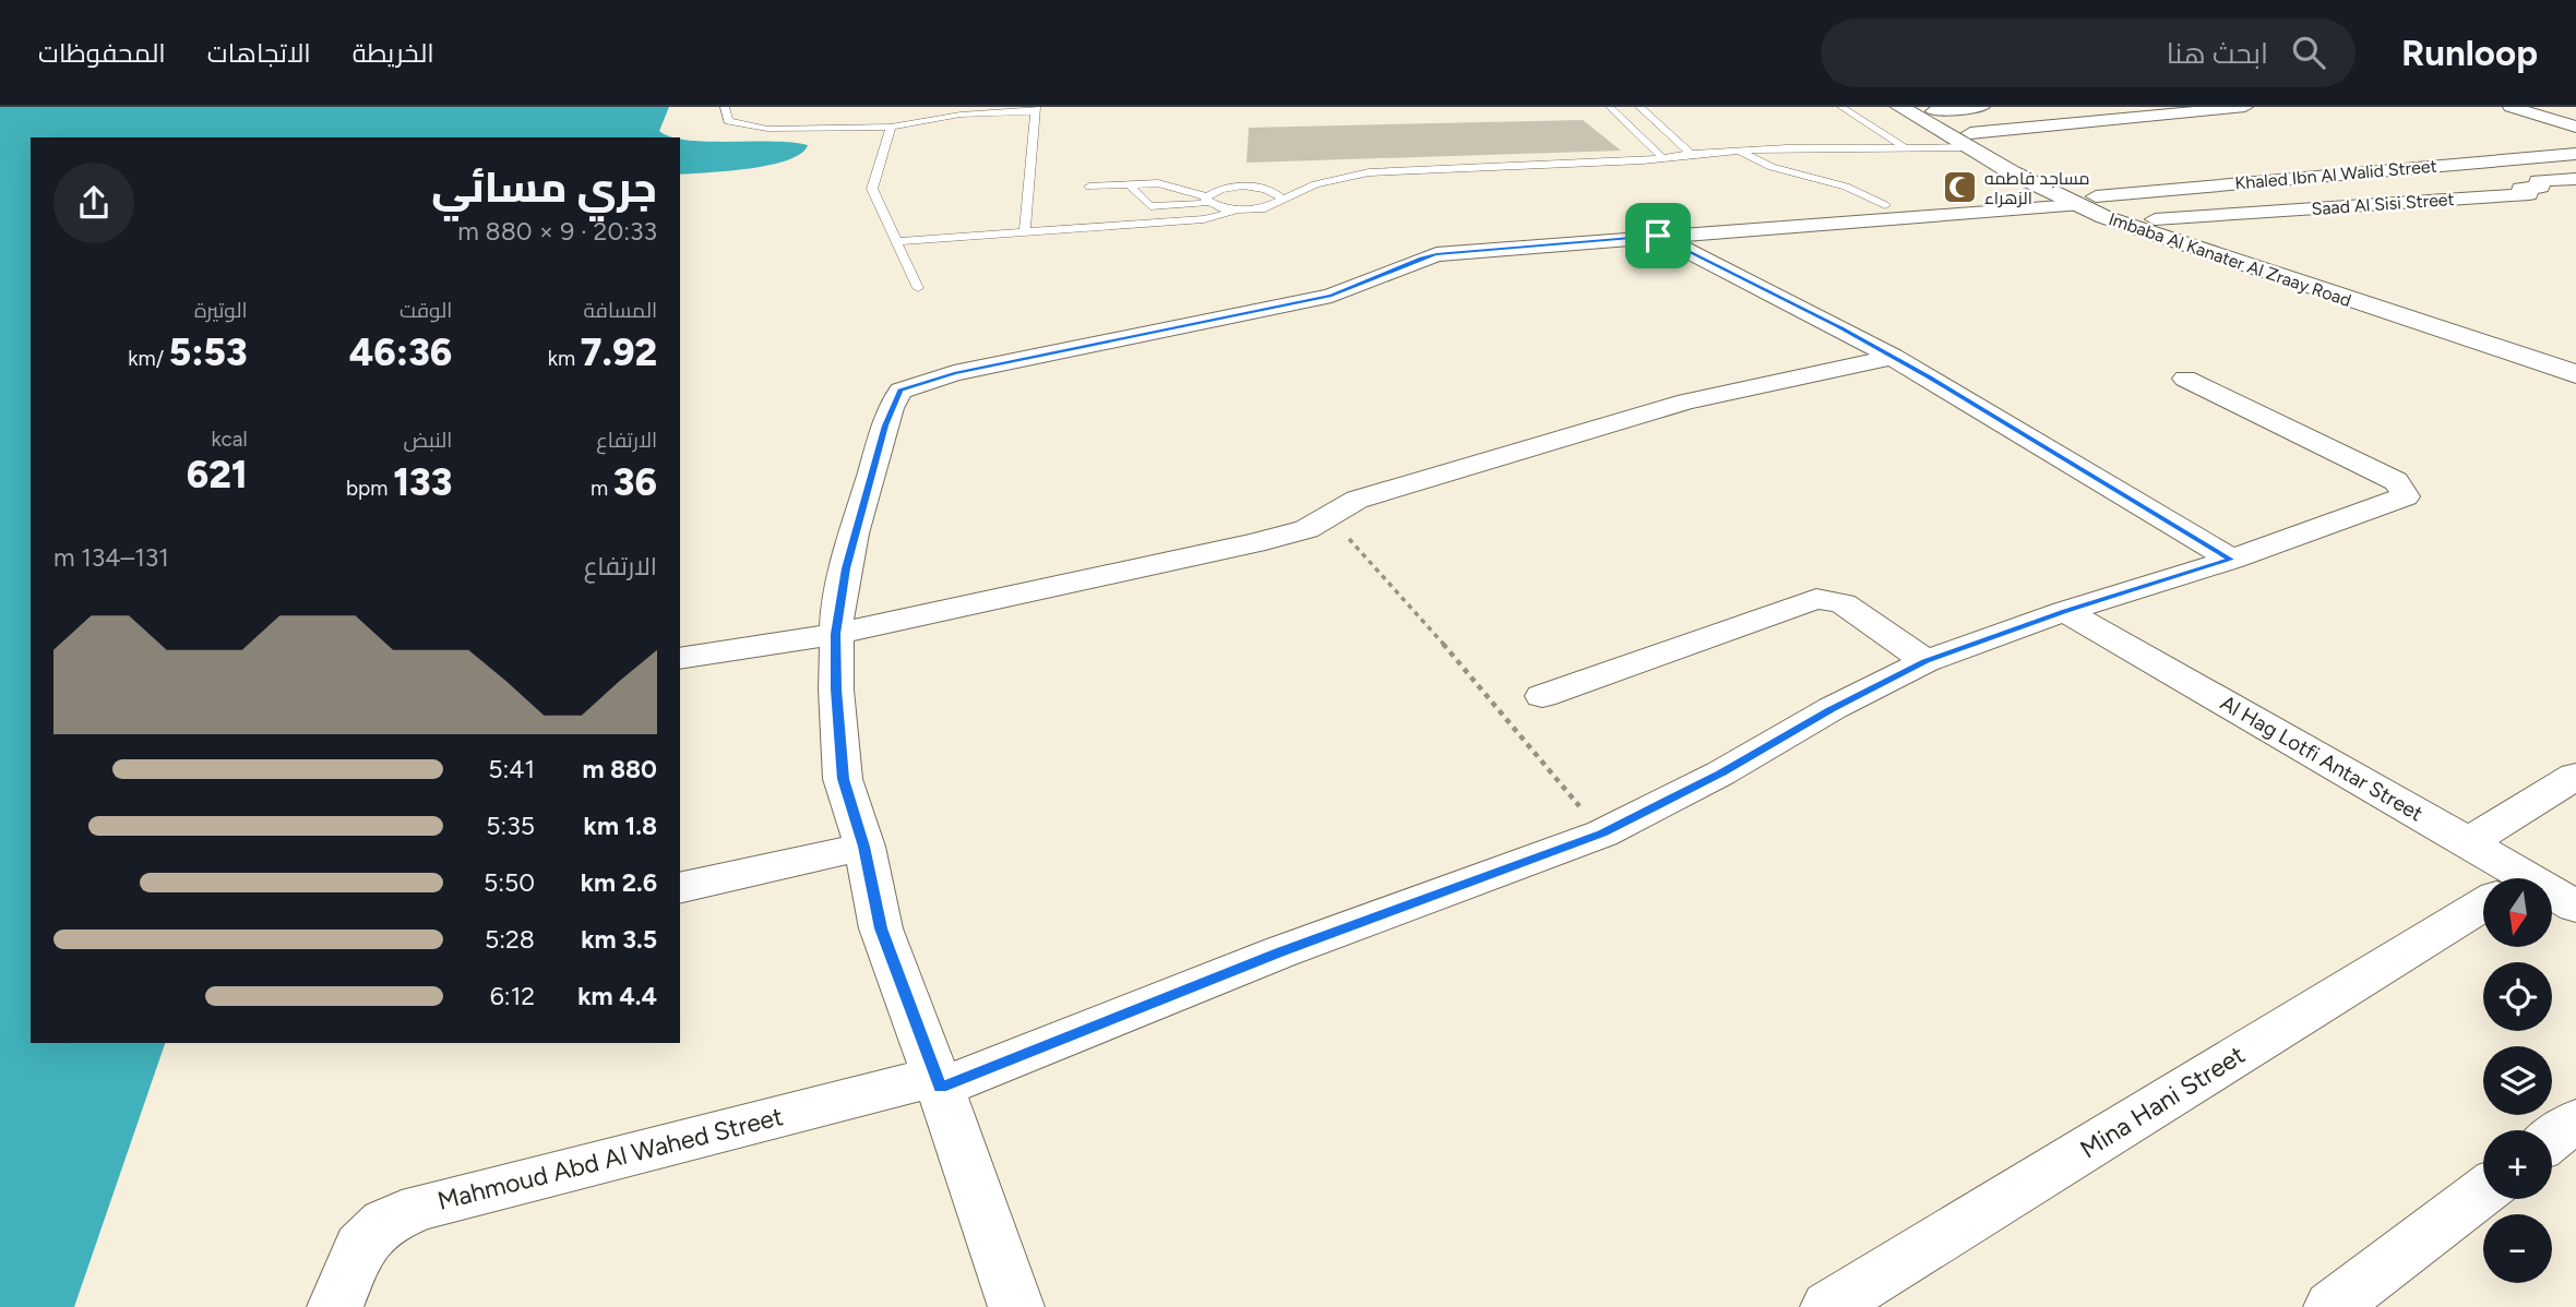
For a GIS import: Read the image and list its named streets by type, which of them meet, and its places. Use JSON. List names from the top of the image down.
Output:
{
  "streets": {
    "main road": ["Imbaba Al Kanater Al Zraay Road"],
    "street": [
      "Khaled Ibn Al Walid Street",
      "Saad Al Sisi Street",
      "Al Hag Lotfi Antar Street",
      "Mina Hani Street",
      "Mahmoud Abd Al Wahed Street"
    ]
  },
  "crossings": [
    ["Khaled Ibn Al Walid Street", "Imbaba Al Kanater Al Zraay Road"],
    ["Saad Al Sisi Street", "Imbaba Al Kanater Al Zraay Road"],
    ["Al Hag Lotfi Antar Street", "Mahmoud Abd Al Wahed Street"]
  ],
  "places": {
    "mosque": ["مساجد فاطمه الزهراء"]
  },
  "north": "bottom",
  "page": {
    "header": "Runloop",
    "search": "ابحث هنا",
    "nav": ["الخريطة", "الاتجاهات", "المحفوظات"],
    "heading": ["جري مسائي", "20:33 · 9 × 880 m"],
    "stats": [
      ["المسافة", "7.92 km"],
      ["الوقت", "46:36"],
      ["الوتيرة", "5:53 /km"],
      ["الارتفاع", "36 m"],
      ["النبض", "133 bpm"],
      ["kcal", "621"]
    ],
    "chart": ["الارتفاع", "131–134 m"],
    "list": [
      {
        "name": "880 m",
        "note": "5:41"
      },
      {
        "name": "1.8 km",
        "note": "5:35"
      },
      {
        "name": "2.6 km",
        "note": "5:50"
      },
      {
        "name": "3.5 km",
        "note": "5:28"
      },
      {
        "name": "4.4 km",
        "note": "6:12"
      }
    ],
    "map_buttons": ["+", "−"]
  }
}
